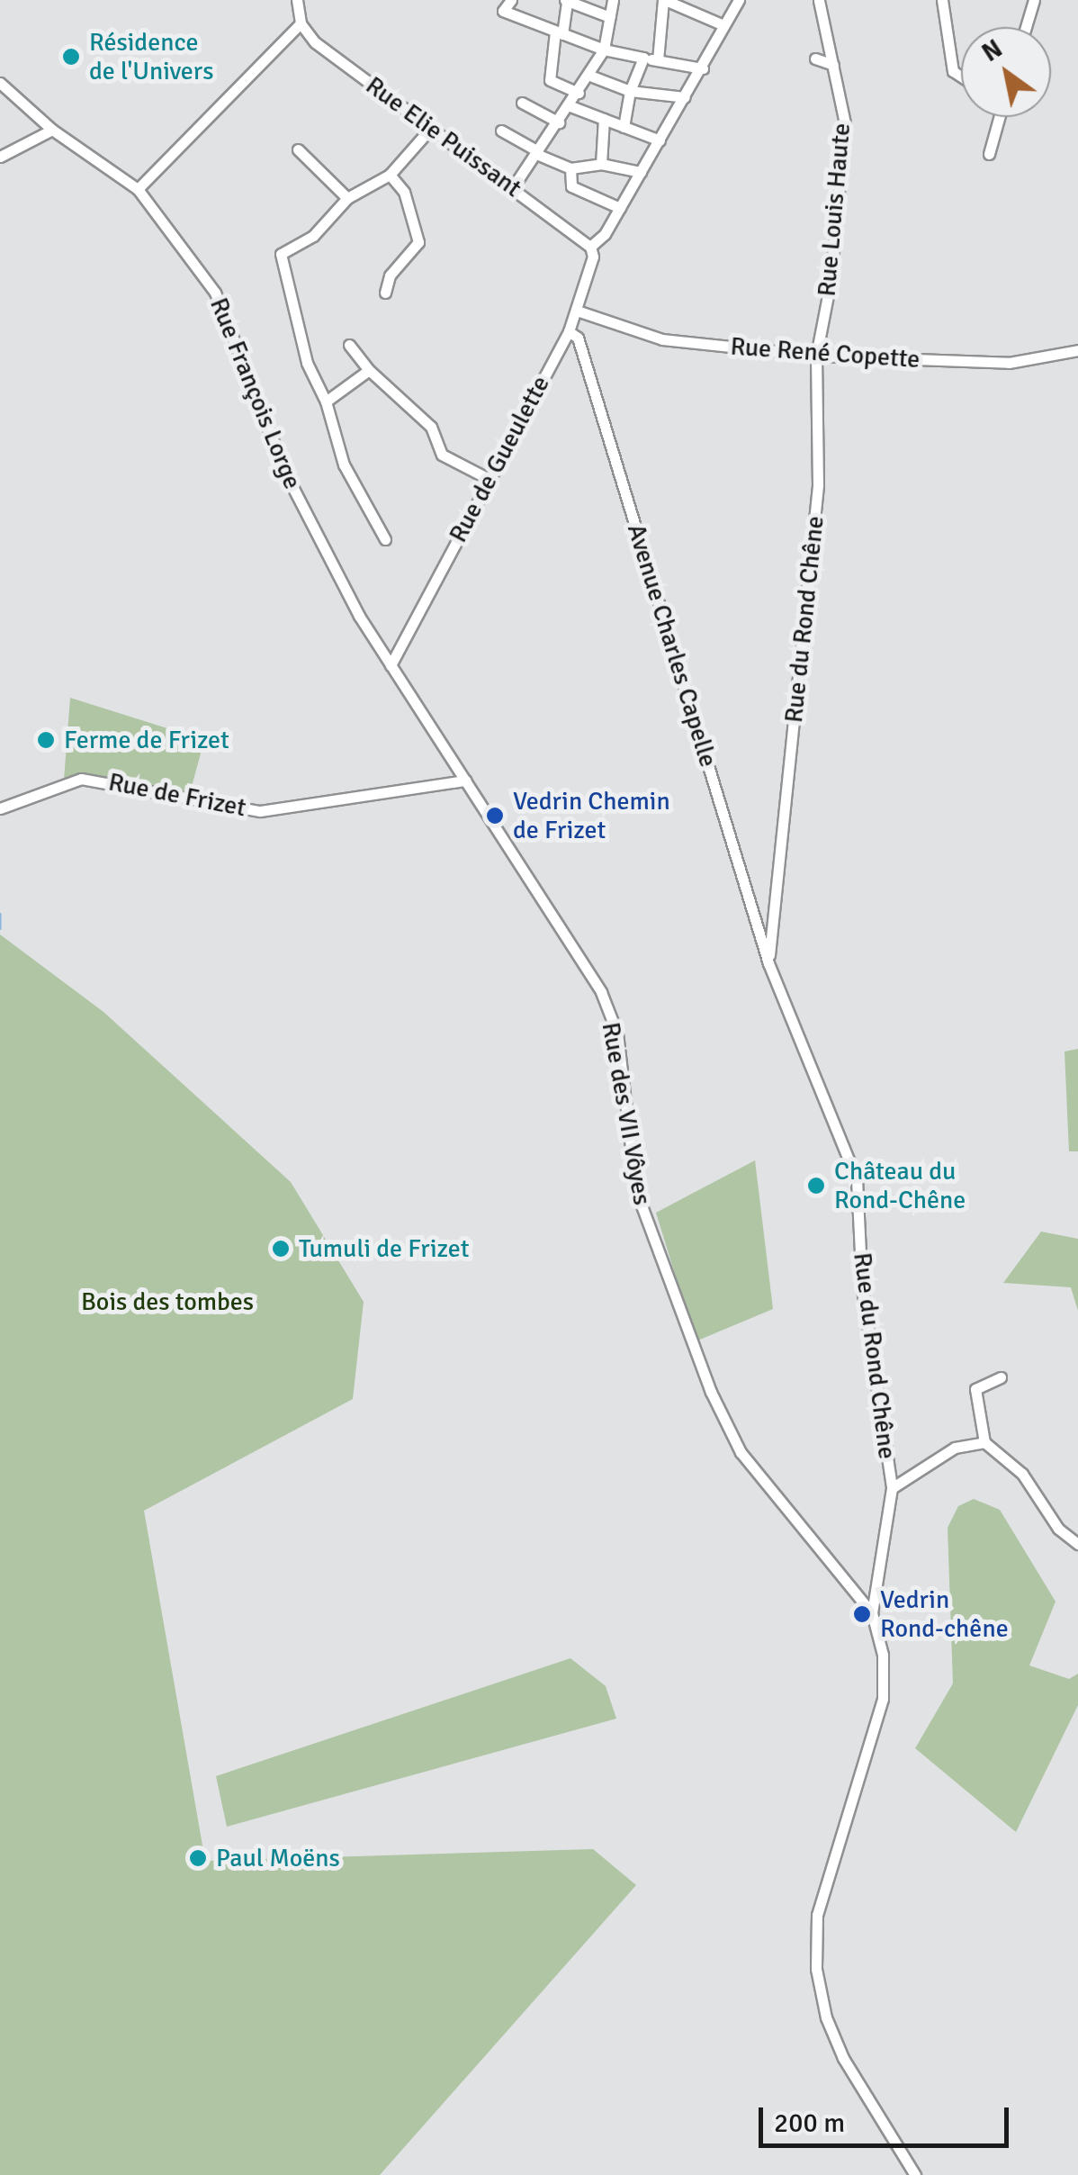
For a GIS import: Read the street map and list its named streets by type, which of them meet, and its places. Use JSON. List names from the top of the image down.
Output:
{
  "streets": {
    "street": [
      "Rue Elie Puissant",
      "Rue Louis Haute",
      "Rue René Copette",
      "Rue François Lorge",
      "Rue de Gueulette",
      "Rue du Rond Chêne",
      "Avenue Charles Capelle",
      "Rue de Frizet",
      "Rue des VII Vôyes"
    ]
  },
  "crossings": [
    ["Rue Elie Puissant", "Rue de Gueulette"],
    ["Rue Louis Haute", "Rue René Copette"],
    ["Rue Louis Haute", "Rue du Rond Chêne"],
    ["Rue René Copette", "Rue de Gueulette"],
    ["Rue René Copette", "Rue du Rond Chêne"],
    ["Rue François Lorge", "Rue de Gueulette"],
    ["Rue François Lorge", "Rue des VII Vôyes"],
    ["Rue de Gueulette", "Avenue Charles Capelle"],
    ["Rue de Gueulette", "Rue des VII Vôyes"],
    ["Rue du Rond Chêne", "Avenue Charles Capelle"],
    ["Rue du Rond Chêne", "Rue des VII Vôyes"],
    ["Rue de Frizet", "Rue des VII Vôyes"]
  ],
  "parks": ["Bois des tombes"],
  "places": [
    "Résidence de l'Univers",
    "Ferme de Frizet",
    "Vedrin Chemin de Frizet",
    "Château du Rond-Chêne",
    "Tumuli de Frizet",
    "Vedrin Rond-chêne",
    "Paul Moëns"
  ],
  "scale_bar": "200 m",
  "north": "top left"
}
